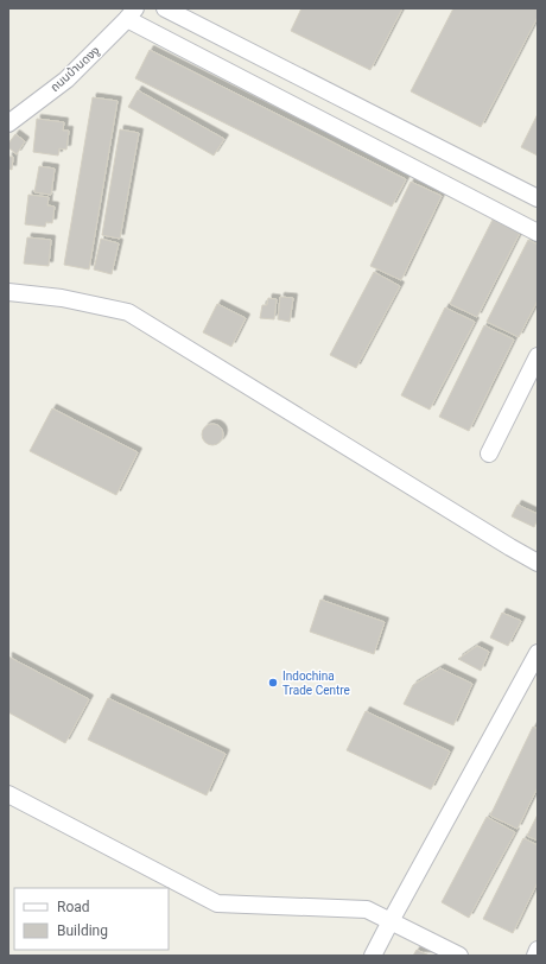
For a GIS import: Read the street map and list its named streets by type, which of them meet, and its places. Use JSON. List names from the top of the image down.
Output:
{
  "streets": {
    "street": ["ถนนบ้านดงงู"]
  },
  "places": ["Indochina Trade Centre"],
  "legend": ["Road", "Building"]
}
